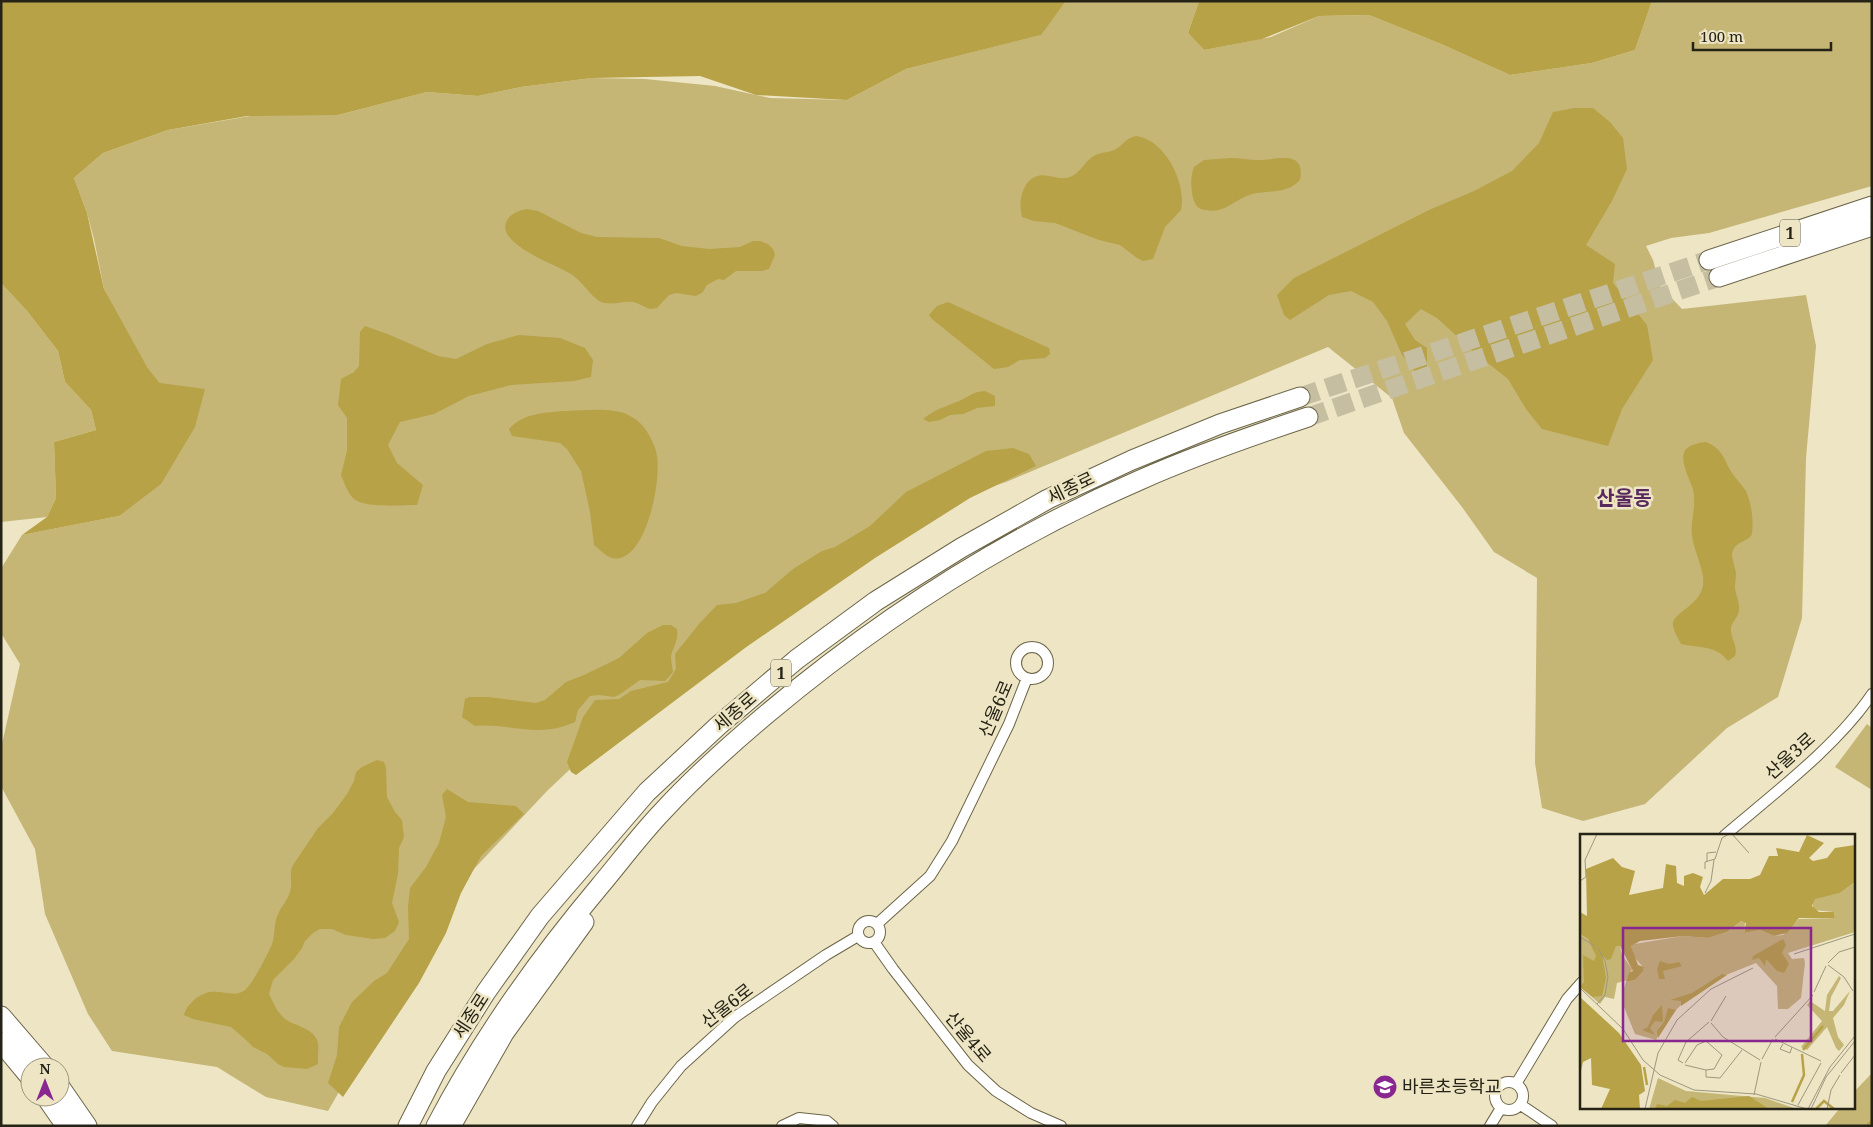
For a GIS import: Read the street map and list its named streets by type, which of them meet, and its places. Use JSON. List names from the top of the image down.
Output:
{
  "streets": {
    "highway": ["1", "세종로"],
    "street": ["산울6로", "산울3로", "산울4로"]
  },
  "crossings": [
    ["산울6로", "산울4로"]
  ],
  "districts": ["산울동"],
  "places": {
    "school or university": ["바른초등학교"]
  },
  "scale_bar": "100 m",
  "north": "top"
}
